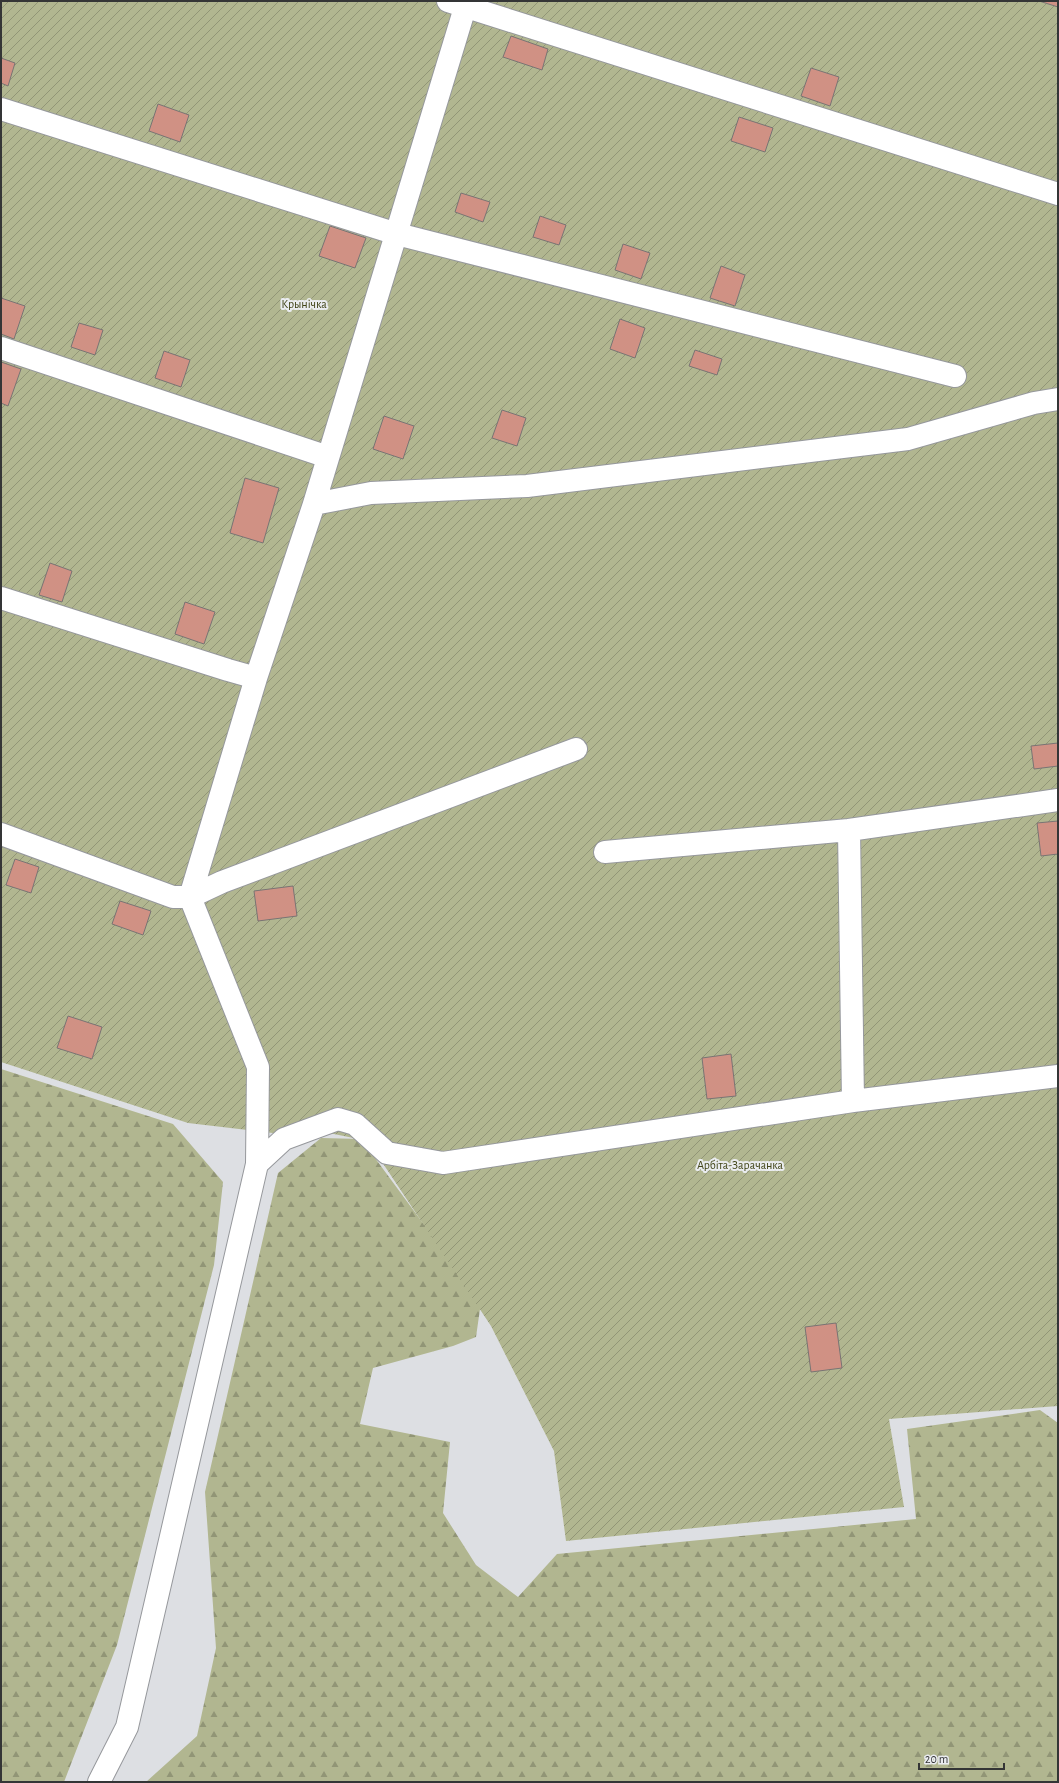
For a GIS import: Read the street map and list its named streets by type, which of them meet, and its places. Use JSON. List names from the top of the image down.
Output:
{
  "parks": ["Крынічка", "Арбіта-Зарачанка"],
  "scale_bar": "20 m"
}
